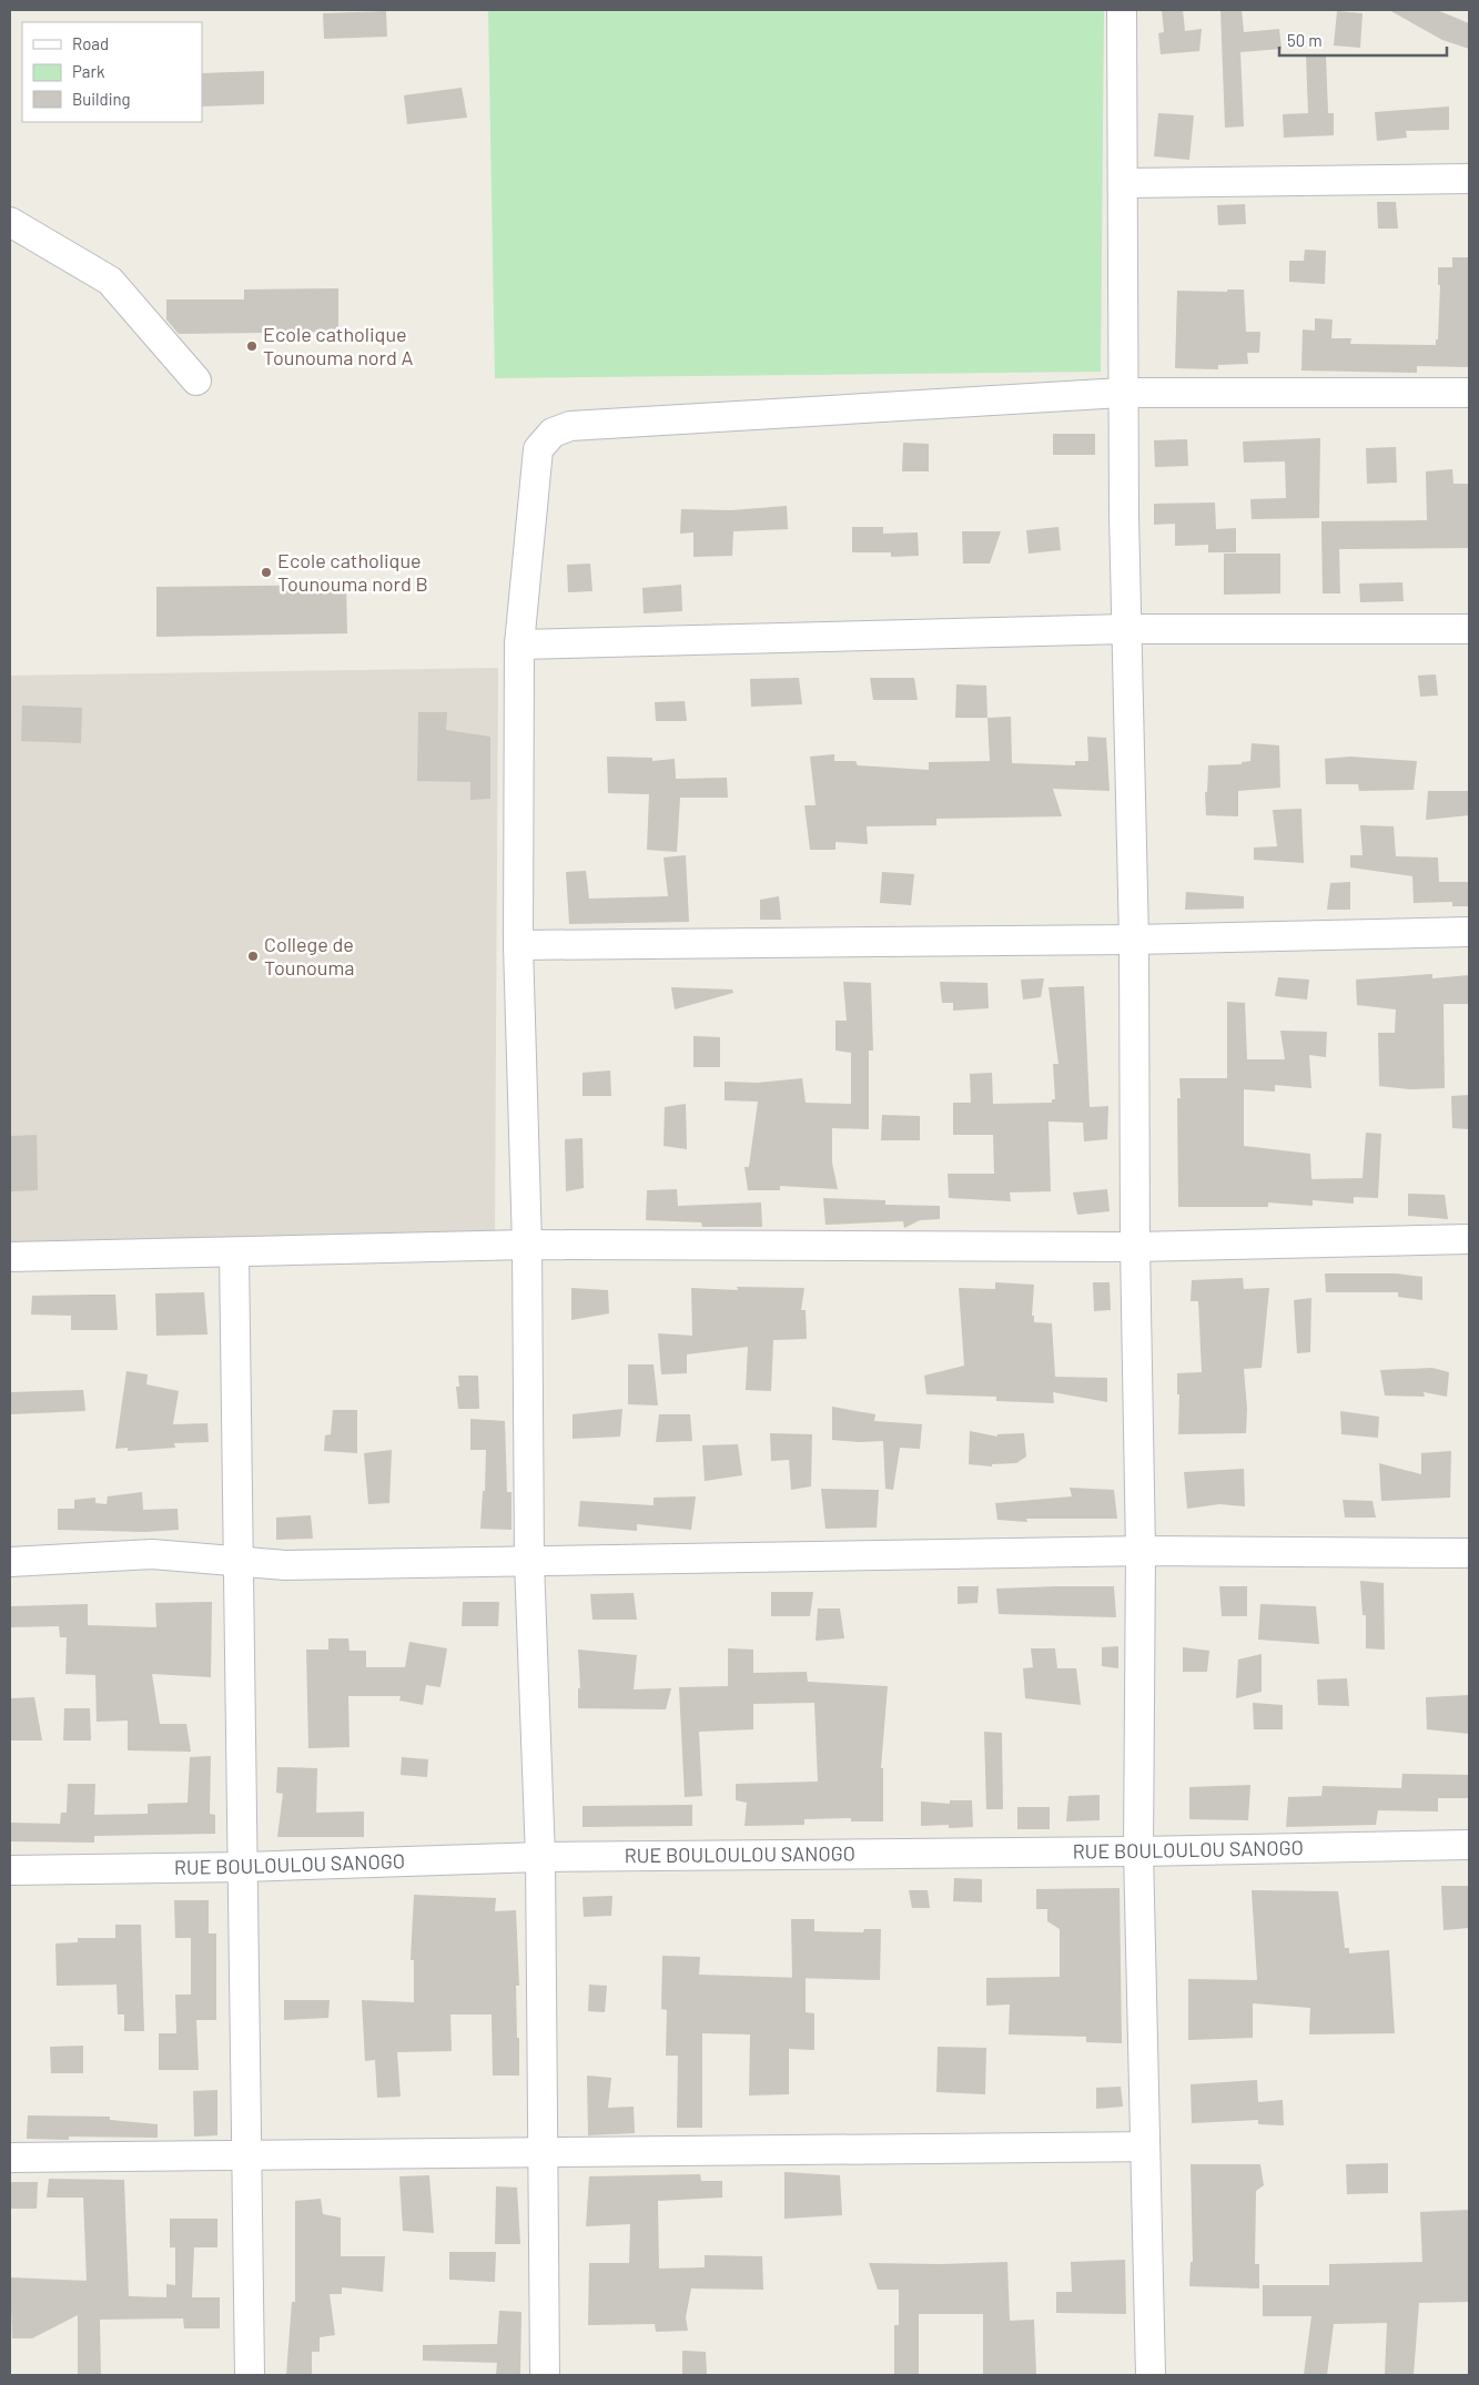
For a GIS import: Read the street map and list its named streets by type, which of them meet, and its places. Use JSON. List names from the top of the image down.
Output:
{
  "streets": {
    "street": ["RUE BOULOULOU SANOGO"]
  },
  "places": ["Ecole catholique Tounouma nord A", "Ecole catholique Tounouma nord B", "College de Tounouma"],
  "legend": ["Road", "Park", "Building"],
  "scale_bar": "50 m"
}
